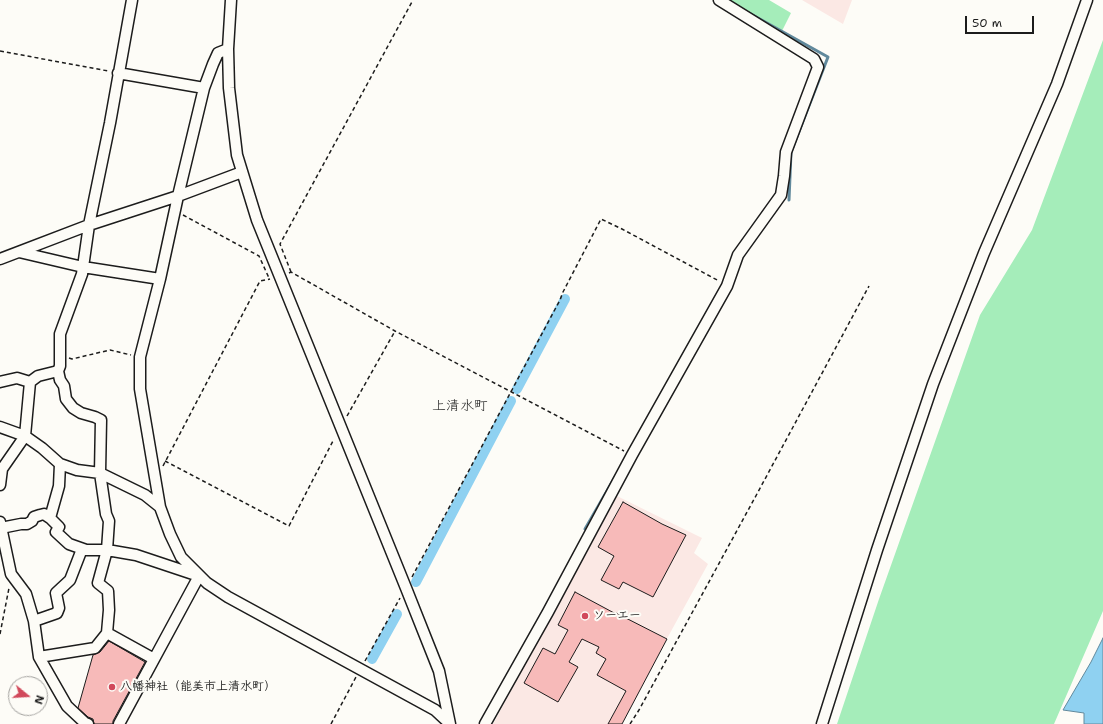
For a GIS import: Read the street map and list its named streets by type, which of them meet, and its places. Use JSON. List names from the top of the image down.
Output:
{
  "districts": ["上清水町"],
  "places": ["ソーエー", "八幡神社（能美市上清水町）"],
  "scale_bar": "50 m",
  "north": "right"
}
